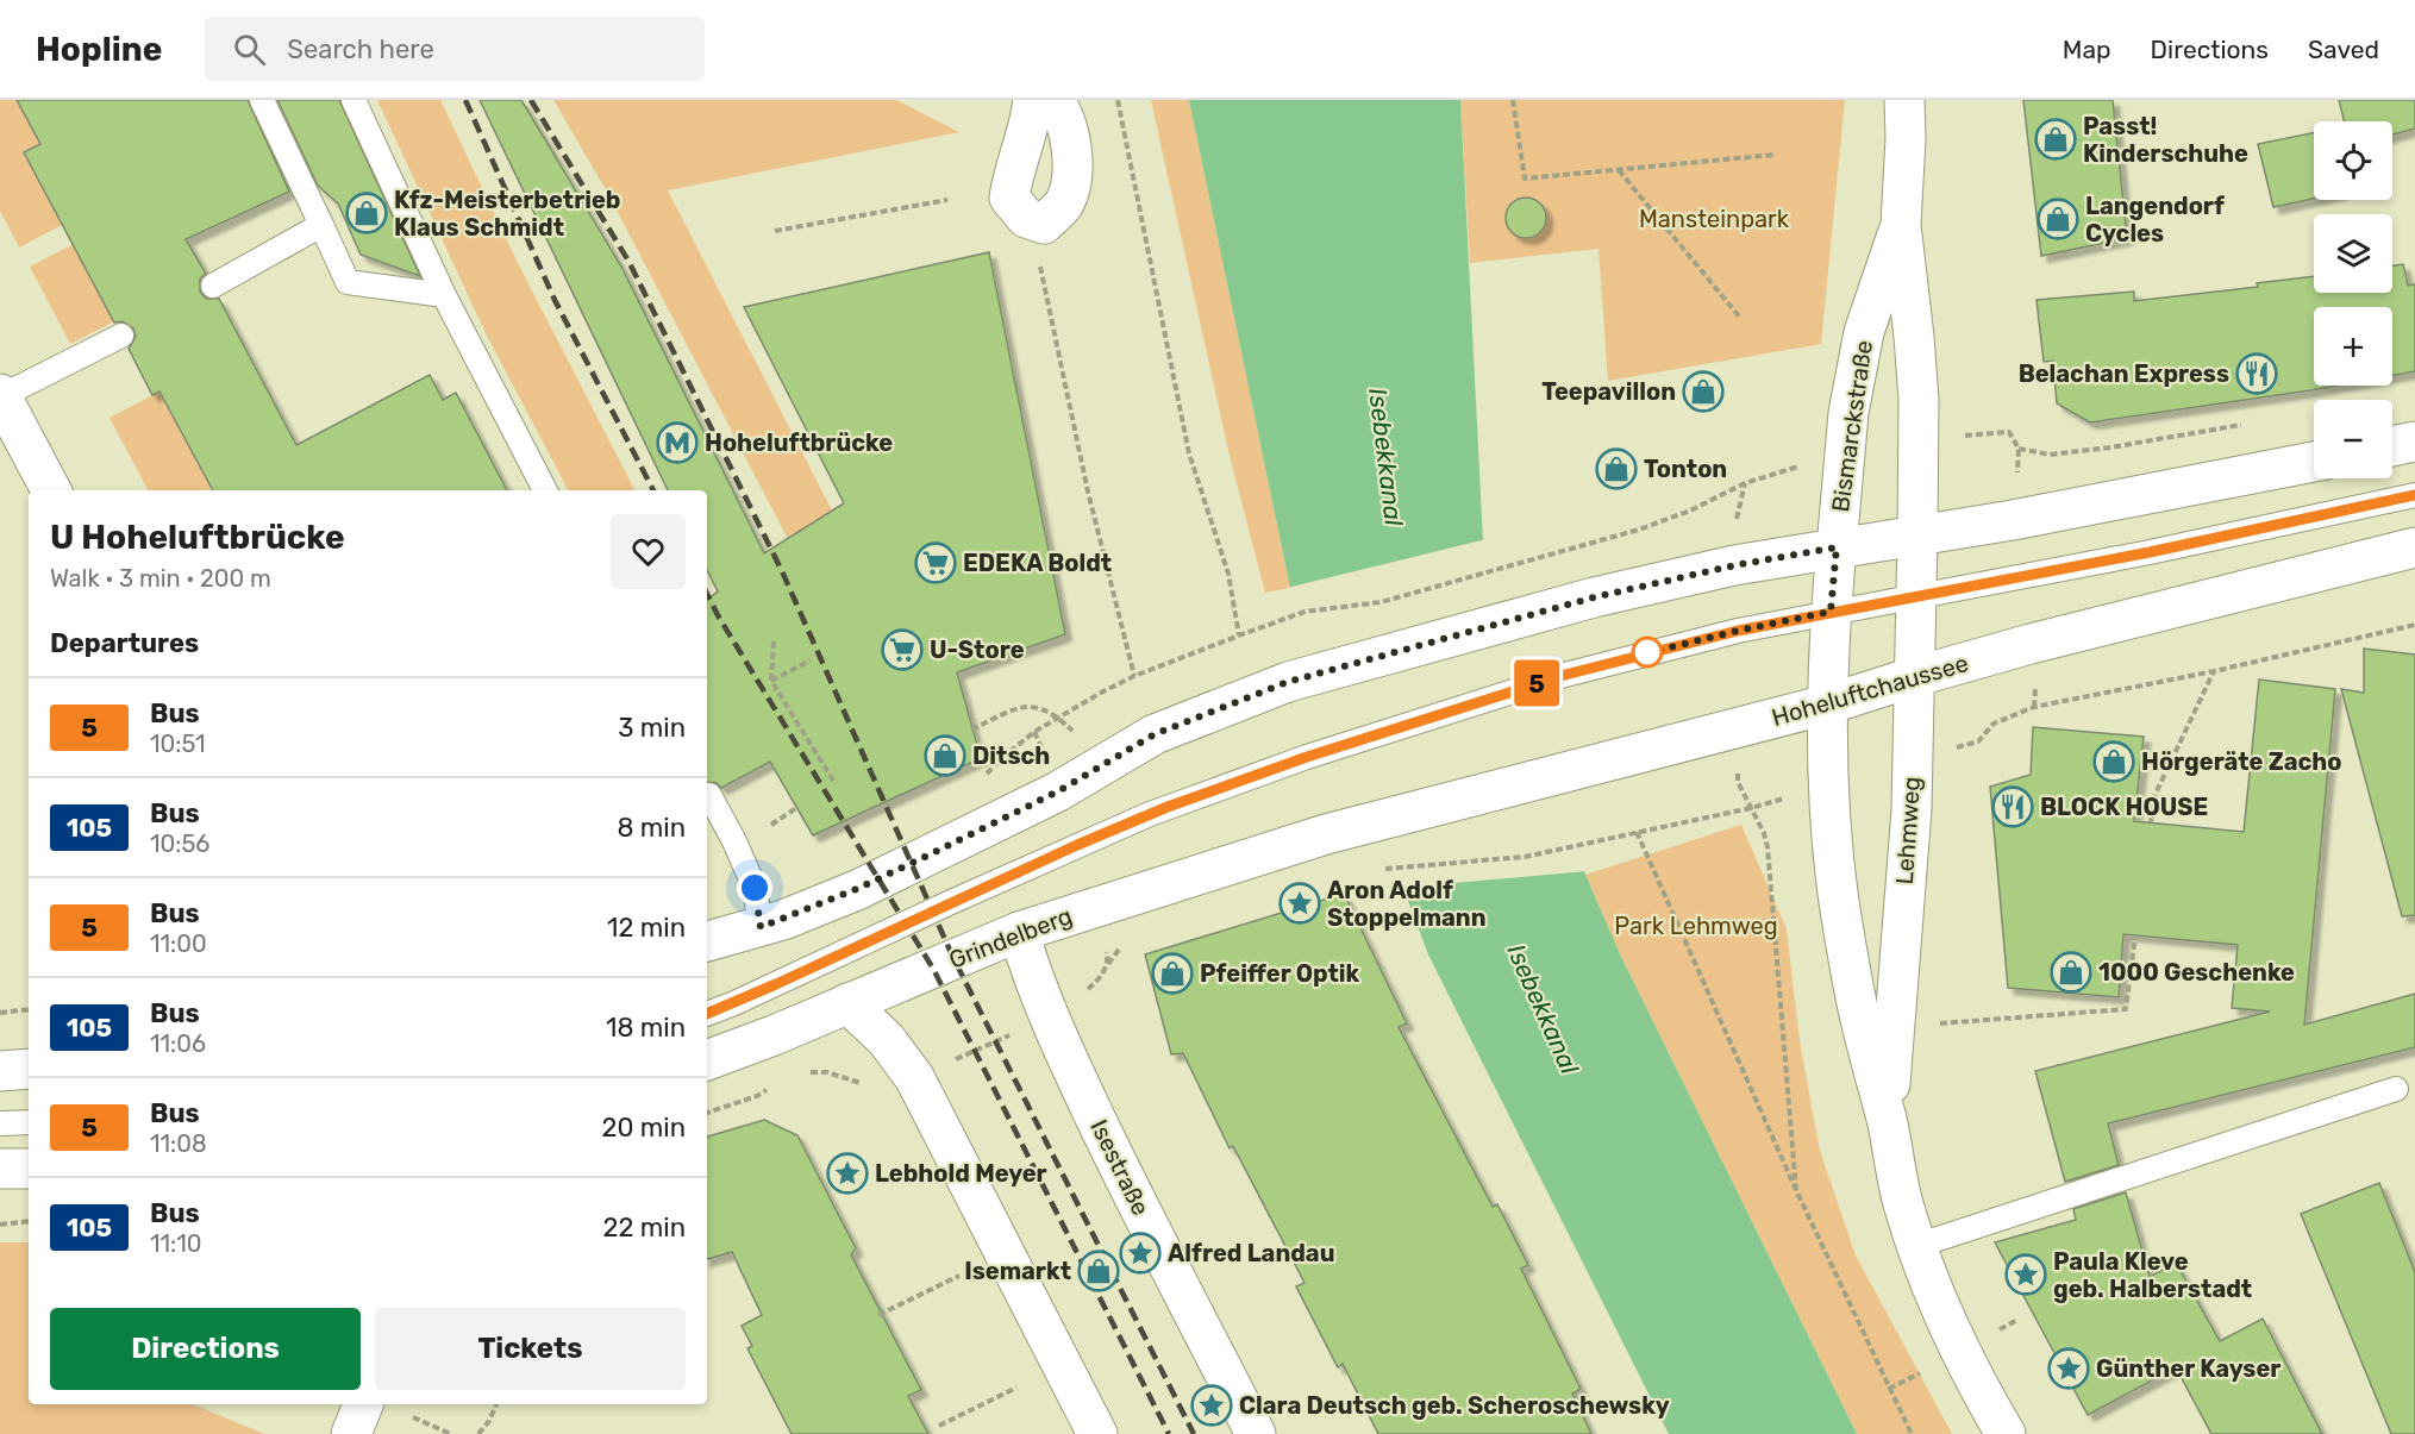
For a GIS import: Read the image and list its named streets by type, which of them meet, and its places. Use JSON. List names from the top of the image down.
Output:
{
  "streets": {
    "street": [
      "Bismarckstraße",
      "Hoheluftchaussee",
      "Lehmweg",
      "Grindelberg",
      "Isestraße"
    ]
  },
  "crossings": [
    ["Bismarckstraße", "Lehmweg"],
    ["Hoheluftchaussee", "Lehmweg"],
    ["Hoheluftchaussee", "Grindelberg"],
    ["Grindelberg", "Isestraße"]
  ],
  "water": ["Isebekkanal"],
  "parks": ["Mansteinpark", "Park Lehmweg"],
  "places": {
    "shop": [
      "Passt! Kinderschuhe",
      "Kfz-Meisterbetrieb Klaus Schmidt",
      "Langendorf Cycles",
      "Teepavillon",
      "Tonton",
      "Ditsch",
      "Hörgeräte Zacho",
      "1000 Geschenke",
      "Pfeiffer Optik",
      "Isemarkt"
    ],
    "restaurant": ["Belachan Express", "BLOCK HOUSE"],
    "metro station": ["Hoheluftbrücke"],
    "supermarket": ["EDEKA Boldt", "U-Store"],
    "place": [
      "Aron Adolf Stoppelmann",
      "Lebhold Meyer",
      "Alfred Landau",
      "Paula Kleve geb. Halberstadt",
      "Günther Kayser",
      "Clara Deutsch geb. Scheroschewsky"
    ]
  },
  "lines": ["bus line 5"],
  "page": {
    "header": "Hopline",
    "search": "Search here",
    "nav": ["Map", "Directions", "Saved"],
    "on_map": "5",
    "map_buttons": ["+", "−"],
    "heading": [
      ["U Hoheluftbrücke", "Walk · 3 min · 200 m"],
      "Departures"
    ],
    "list": [
      {
        "mark": "5",
        "name": "Bus",
        "note": "10:51",
        "value": "3 min"
      },
      {
        "mark": "105",
        "name": "Bus",
        "note": "10:56",
        "value": "8 min"
      },
      {
        "mark": "5",
        "name": "Bus",
        "note": "11:00",
        "value": "12 min"
      },
      {
        "mark": "105",
        "name": "Bus",
        "note": "11:06",
        "value": "18 min"
      },
      {
        "mark": "5",
        "name": "Bus",
        "note": "11:08",
        "value": "20 min"
      },
      {
        "mark": "105",
        "name": "Bus",
        "note": "11:10",
        "value": "22 min"
      }
    ],
    "buttons": ["Directions", "Tickets"]
  }
}
